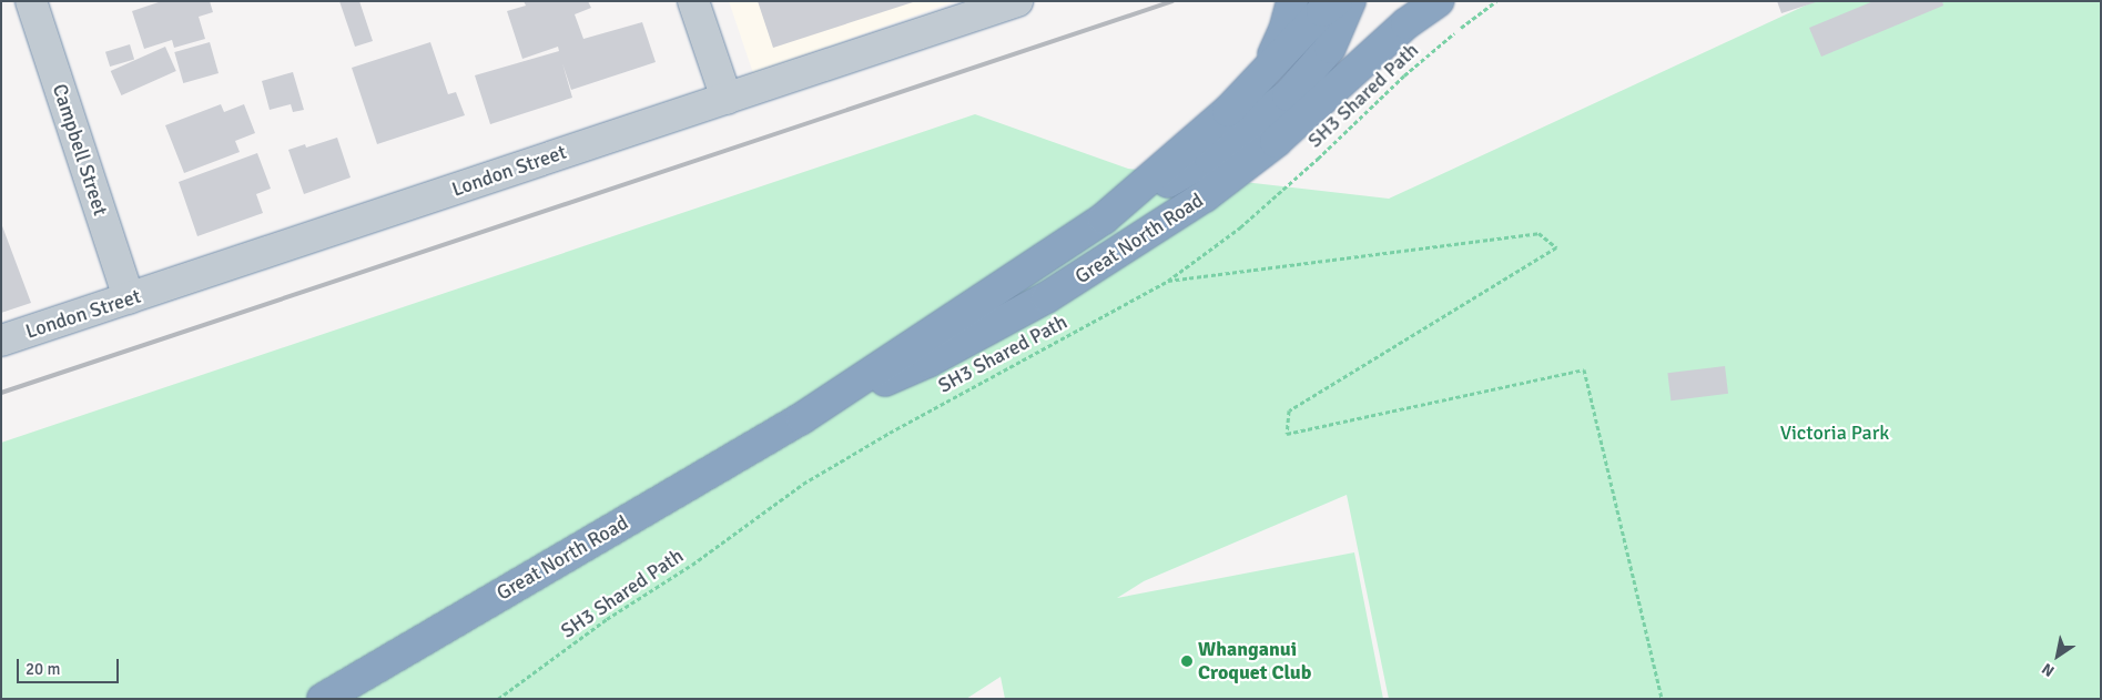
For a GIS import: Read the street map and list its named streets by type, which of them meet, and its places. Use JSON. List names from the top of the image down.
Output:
{
  "streets": {
    "highway": ["Great North Road"],
    "street": ["Campbell Street", "London Street"],
    "path": ["SH3 Shared Path"]
  },
  "crossings": [
    ["Campbell Street", "London Street"]
  ],
  "parks": ["Victoria Park"],
  "places": ["Whanganui Croquet Club"],
  "scale_bar": "20 m",
  "north": "bottom left"
}
